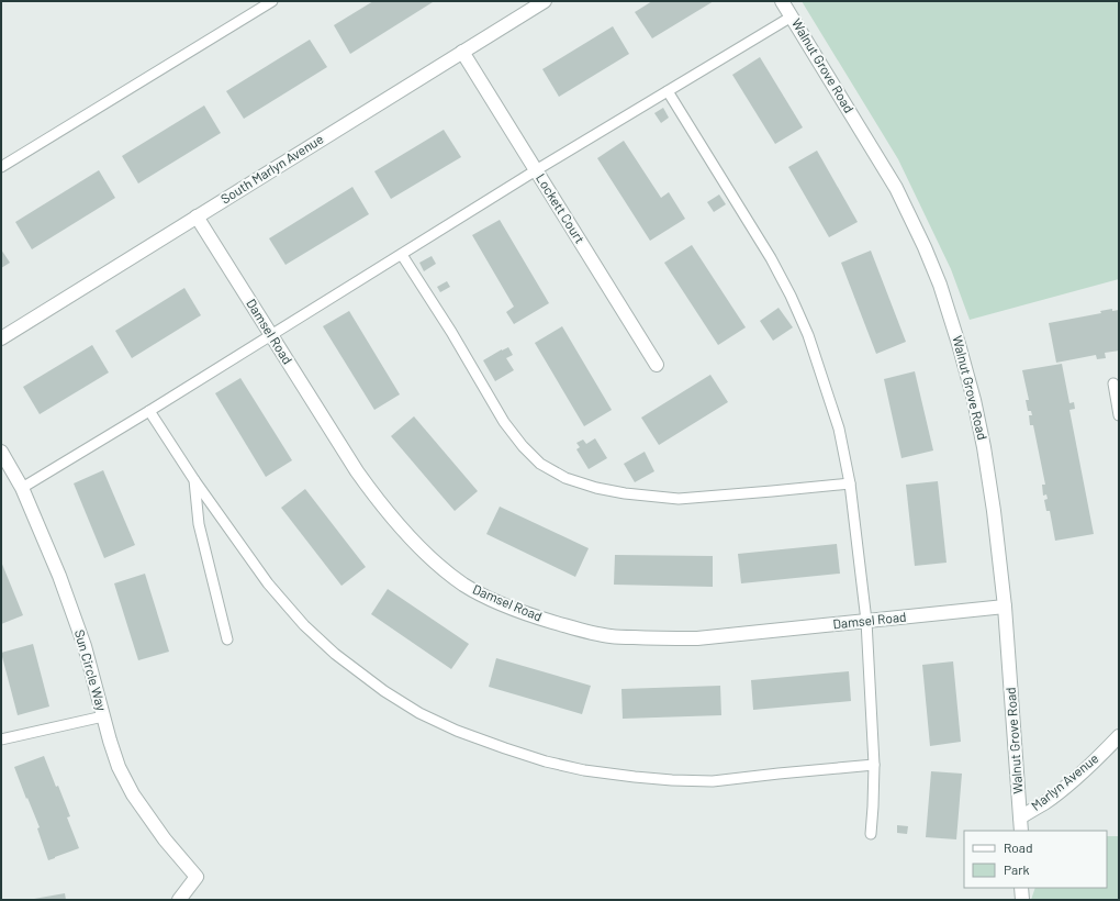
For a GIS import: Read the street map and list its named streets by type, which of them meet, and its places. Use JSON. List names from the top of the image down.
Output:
{
  "streets": {
    "street": [
      "Walnut Grove Road",
      "South Marlyn Avenue",
      "Lockett Court",
      "Damsel Road",
      "Sun Circle Way",
      "Marlyn Avenue"
    ]
  },
  "crossings": [
    ["Walnut Grove Road", "Damsel Road"],
    ["Walnut Grove Road", "Marlyn Avenue"],
    ["South Marlyn Avenue", "Lockett Court"],
    ["South Marlyn Avenue", "Damsel Road"]
  ],
  "legend": ["Road", "Park"]
}
